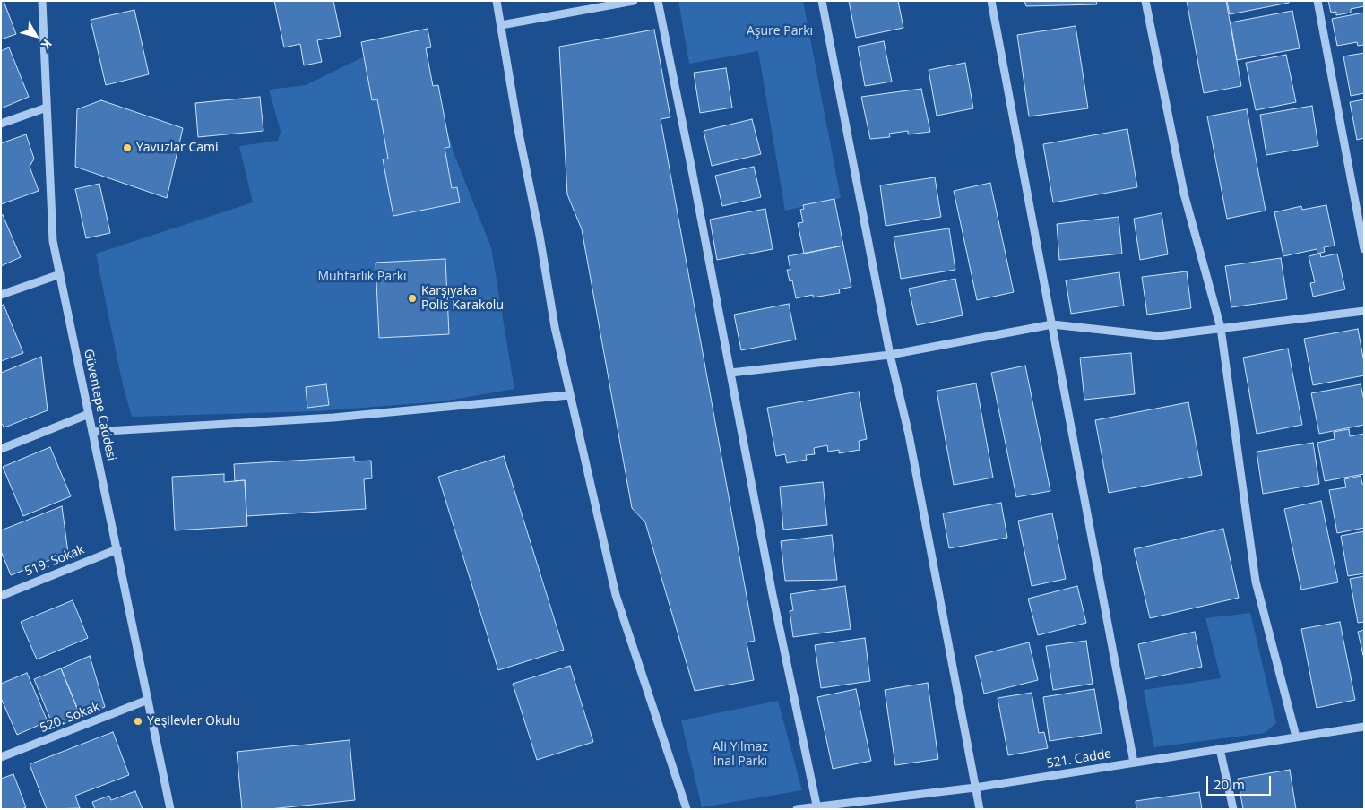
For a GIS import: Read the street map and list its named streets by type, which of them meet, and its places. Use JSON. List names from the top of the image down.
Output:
{
  "streets": {
    "street": [
      "Güventepe Caddesi",
      "519. Sokak",
      "520. Sokak",
      "521. Cadde"
    ]
  },
  "crossings": [
    ["Güventepe Caddesi", "519. Sokak"],
    ["Güventepe Caddesi", "520. Sokak"]
  ],
  "parks": ["Aşure Parkı", "Muhtarlık Parkı", "Ali Yılmaz İnal Parkı"],
  "places": ["Yavuzlar Cami", "Karşıyaka Polis Karakolu", "Yeşilevler Okulu"],
  "scale_bar": "20 m",
  "north": "bottom right"
}
